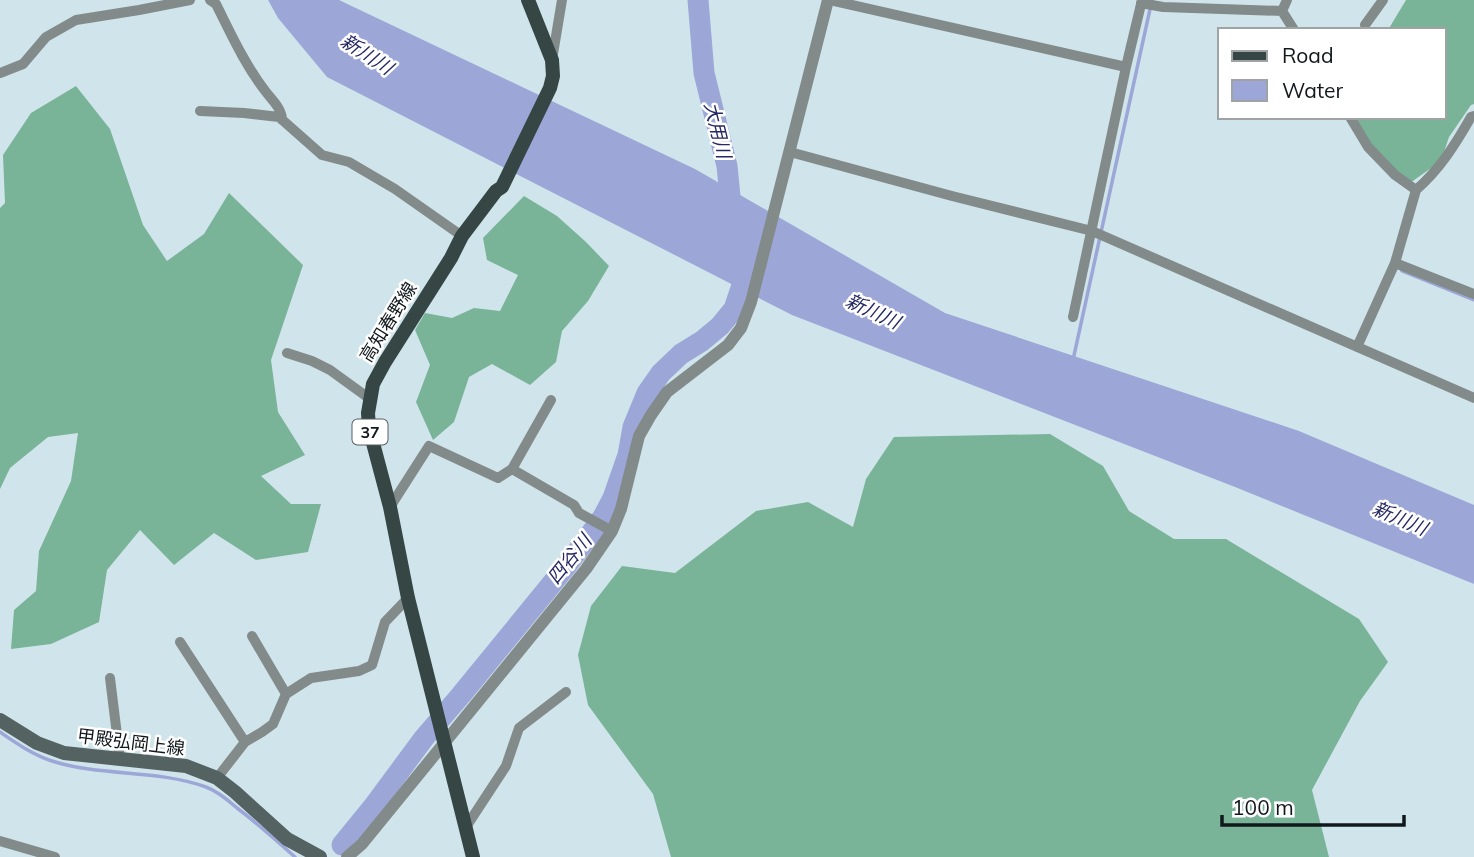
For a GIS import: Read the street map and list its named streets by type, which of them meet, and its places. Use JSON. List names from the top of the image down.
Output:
{
  "streets": {
    "main road": ["高知春野線", "37", "甲殿弘岡上線"]
  },
  "water": ["新川川", "大用川", "四谷川"],
  "legend": ["Road", "Water"],
  "scale_bar": "100 m"
}
